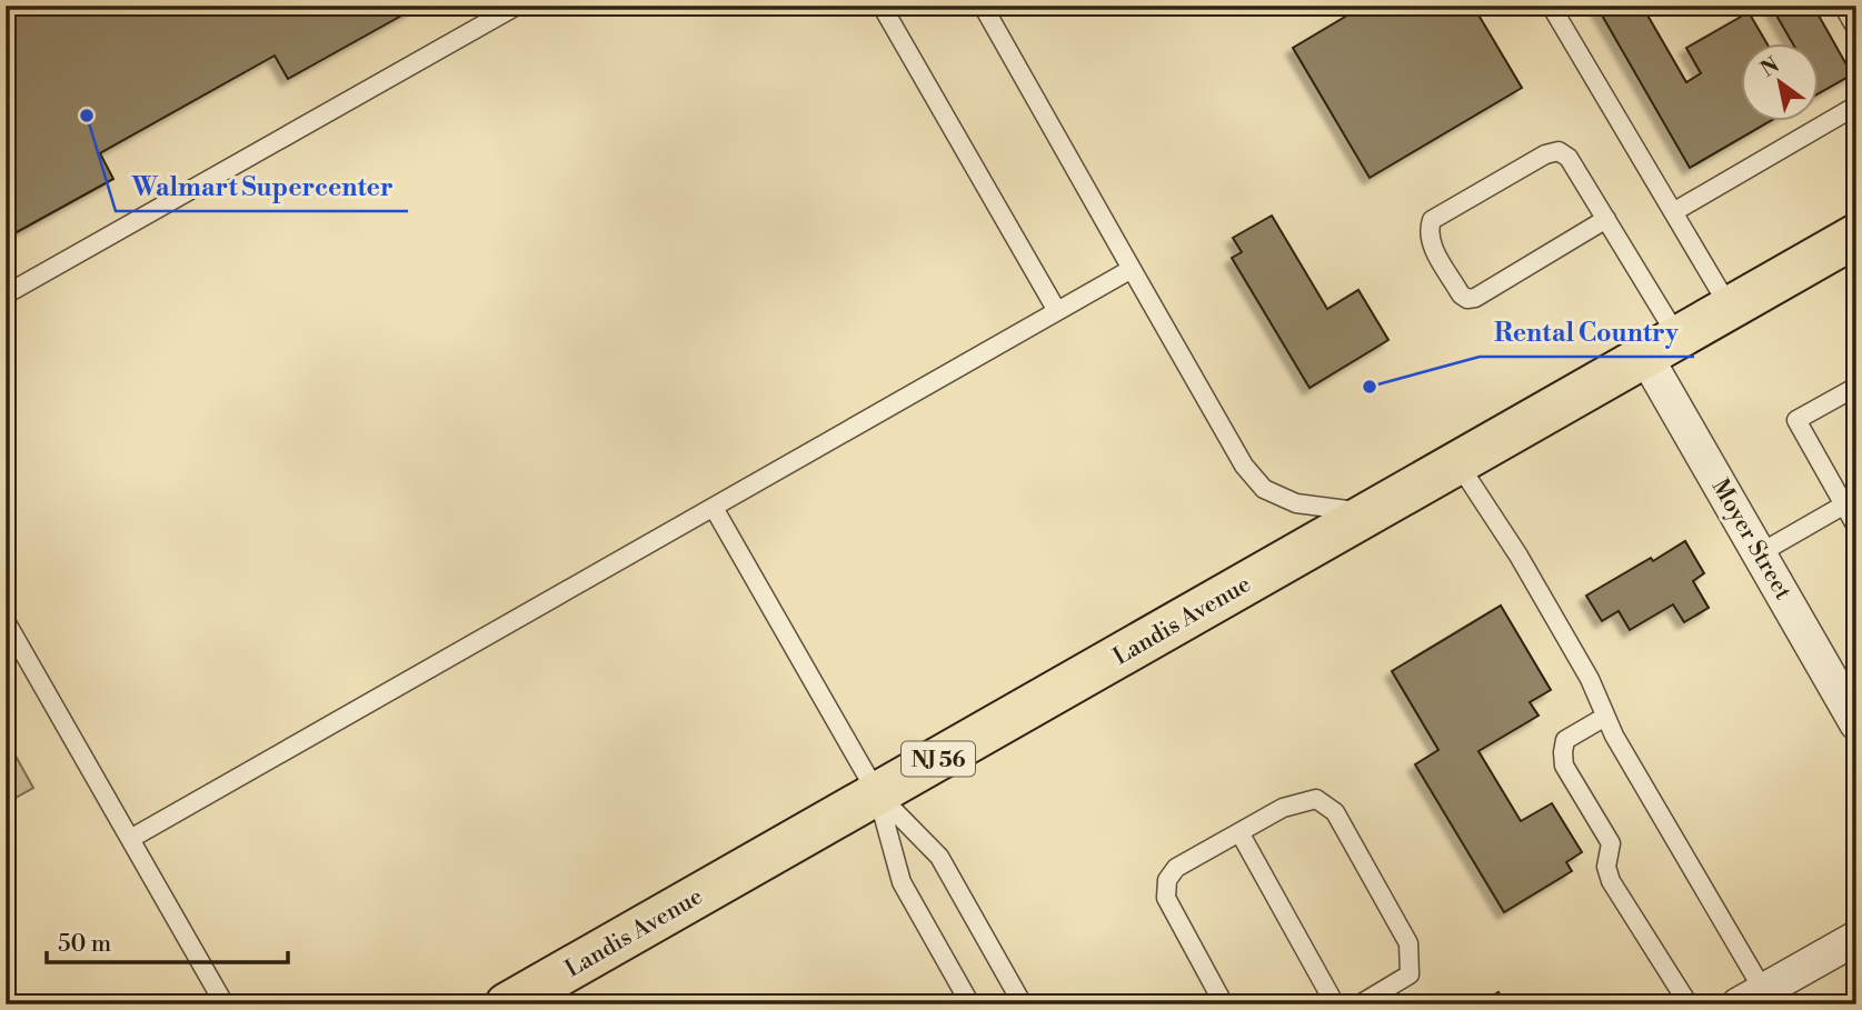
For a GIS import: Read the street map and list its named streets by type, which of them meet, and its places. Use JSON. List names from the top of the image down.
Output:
{
  "streets": {
    "main road": ["Landis Avenue", "NJ 56"],
    "street": ["Moyer Street"]
  },
  "crossings": [
    ["Moyer Street", "Landis Avenue"]
  ],
  "places": ["Walmart Supercenter", "Rental Country"],
  "scale_bar": "50 m",
  "north": "top left"
}
